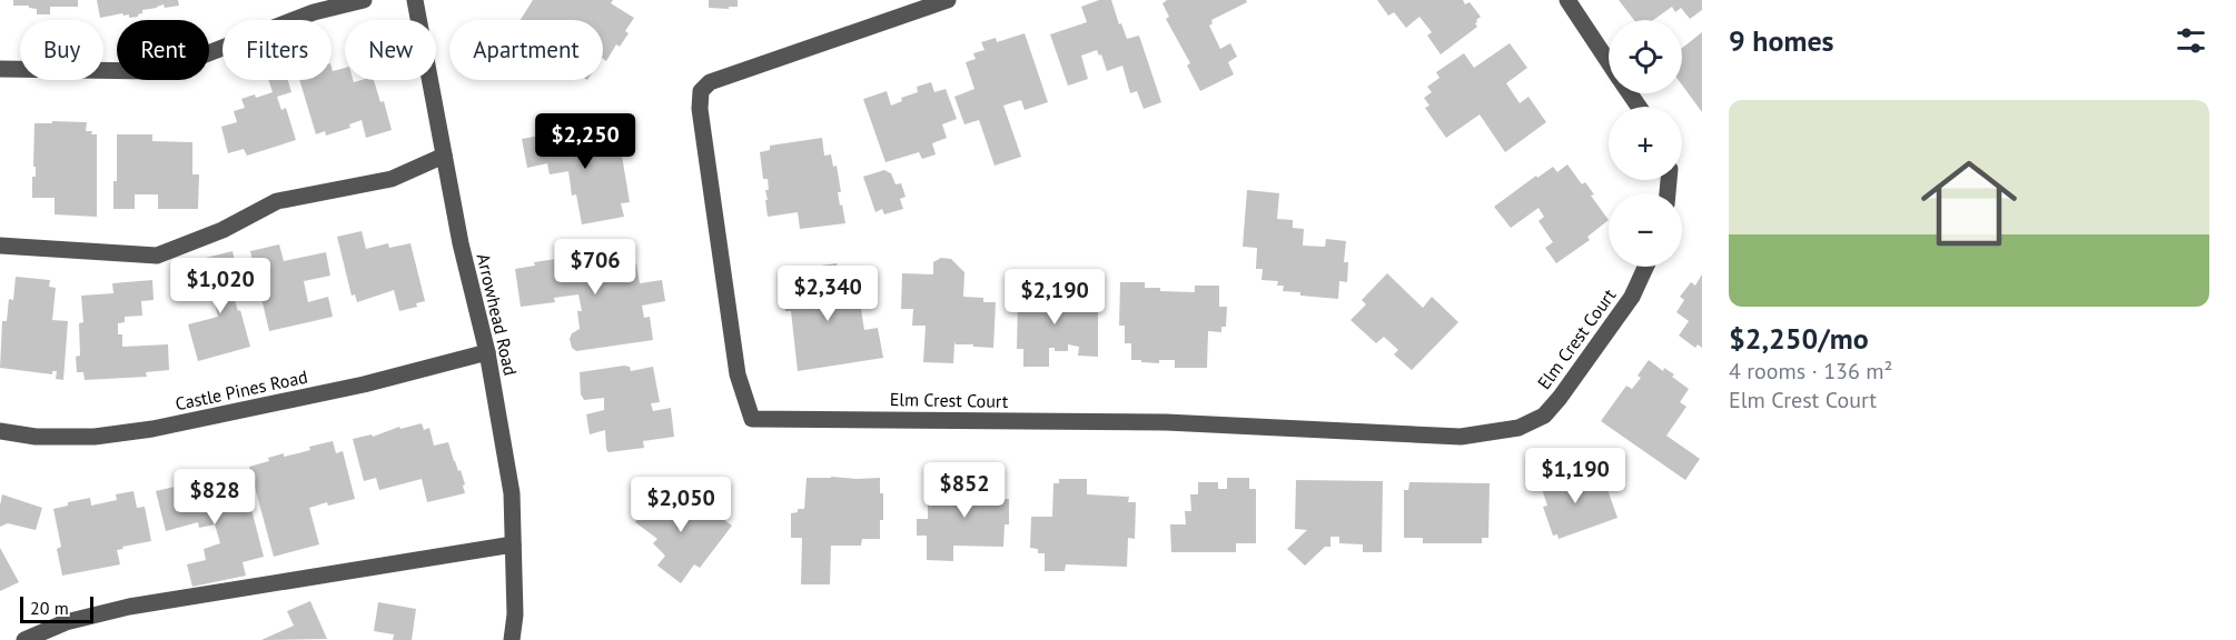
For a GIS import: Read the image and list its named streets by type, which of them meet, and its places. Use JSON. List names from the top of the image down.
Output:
{
  "streets": {
    "street": ["Arrowhead Road", "Elm Crest Court", "Castle Pines Road"]
  },
  "crossings": [
    ["Arrowhead Road", "Castle Pines Road"]
  ],
  "scale_bar": "20 m",
  "page": {
    "heading": "9 homes",
    "map_buttons": ["+", "−"],
    "chip": [
      "Buy",
      "Rent",
      "Filters",
      "New",
      "Apartment"
    ],
    "list": [
      {
        "name": "$2,250/mo",
        "note": "4 rooms · 136 m² · Elm Crest Court"
      }
    ],
    "price": [
      "$2,250",
      "$706",
      "$1,020",
      "$2,340",
      "$2,190",
      "$1,190",
      "$852",
      "$828",
      "$2,050"
    ],
    "scale": "20 m"
  }
}
